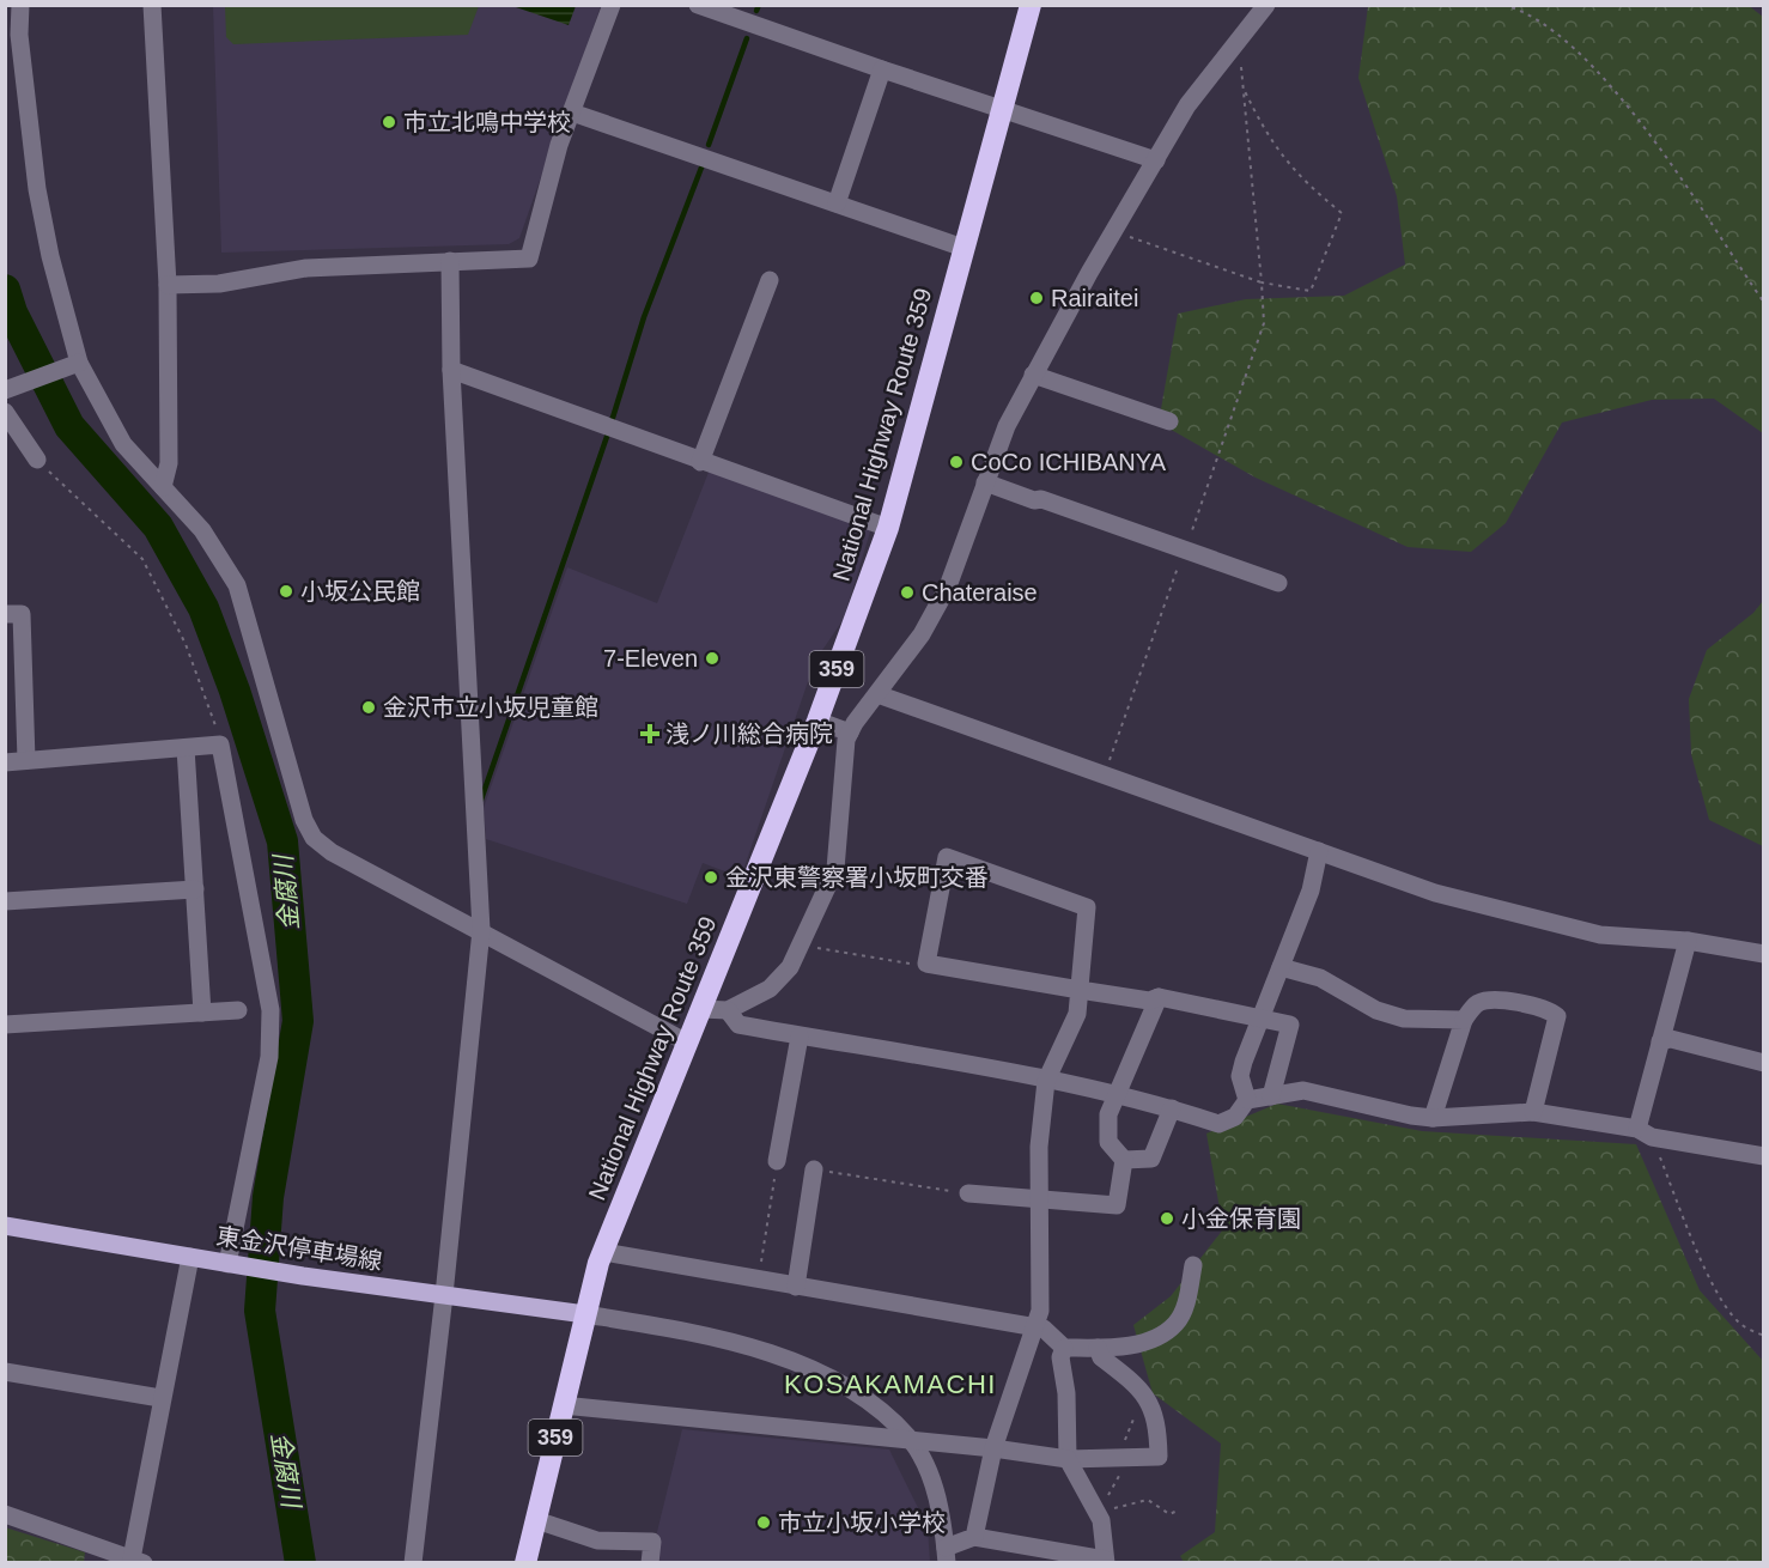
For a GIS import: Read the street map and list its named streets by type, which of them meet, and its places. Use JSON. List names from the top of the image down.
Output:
{
  "streets": {
    "highway": ["National Highway Route 359", "359"],
    "main road": ["東金沢停車場線"]
  },
  "crossings": [
    ["National Highway Route 359", "東金沢停車場線"]
  ],
  "districts": ["KOSAKAMACHI"],
  "water": ["金腐川"],
  "places": {
    "other": [
      "市立北鳴中学校",
      "Rairaitei",
      "CoCo ICHIBANYA",
      "小坂公民館",
      "Chateraise",
      "7-Eleven",
      "金沢市立小坂児童館",
      "金沢東警察署小坂町交番",
      "小金保育園",
      "市立小坂小学校"
    ],
    "health": ["浅ノ川総合病院"]
  }
}
